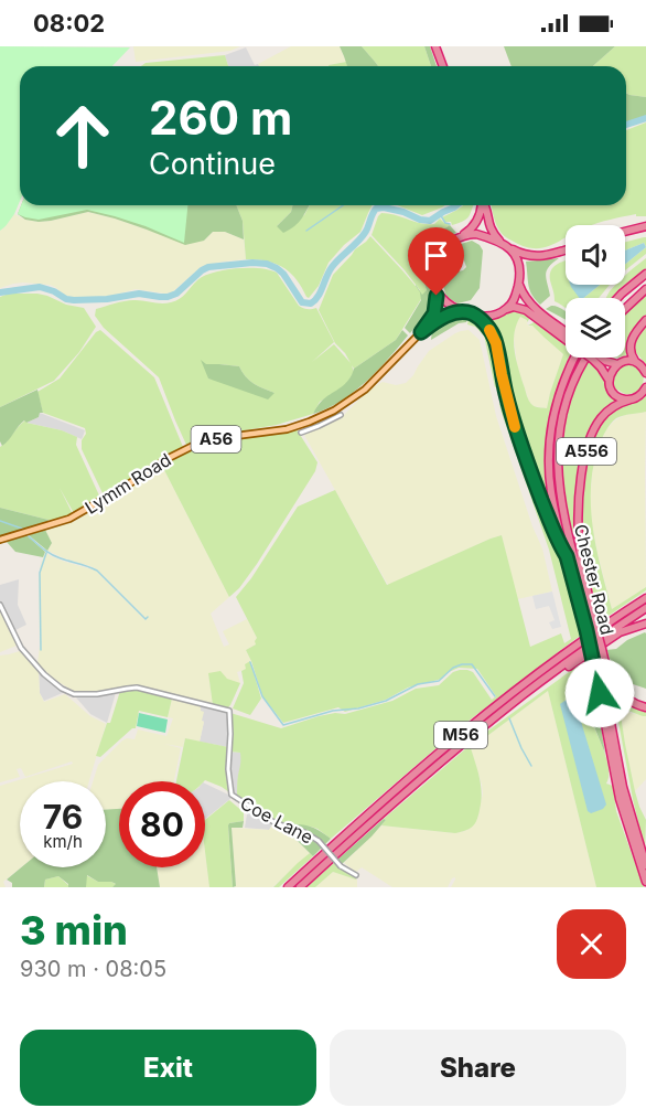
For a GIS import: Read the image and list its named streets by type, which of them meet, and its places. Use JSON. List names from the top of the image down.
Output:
{
  "streets": {
    "highway": [
      "A56",
      "A556",
      "Chester Road",
      "M56"
    ],
    "main road": ["Lymm Road"],
    "street": ["Coe Lane"]
  },
  "crossings": [
    ["A56", "Lymm Road"],
    ["A556", "Chester Road"]
  ],
  "page": {
    "status": "08:02",
    "turn": ["260 m", "Continue"],
    "speed": "76 km/h",
    "limit": "80",
    "heading": ["3 min", "930 m · 08:05"],
    "buttons": ["Exit", "Share"]
  }
}
